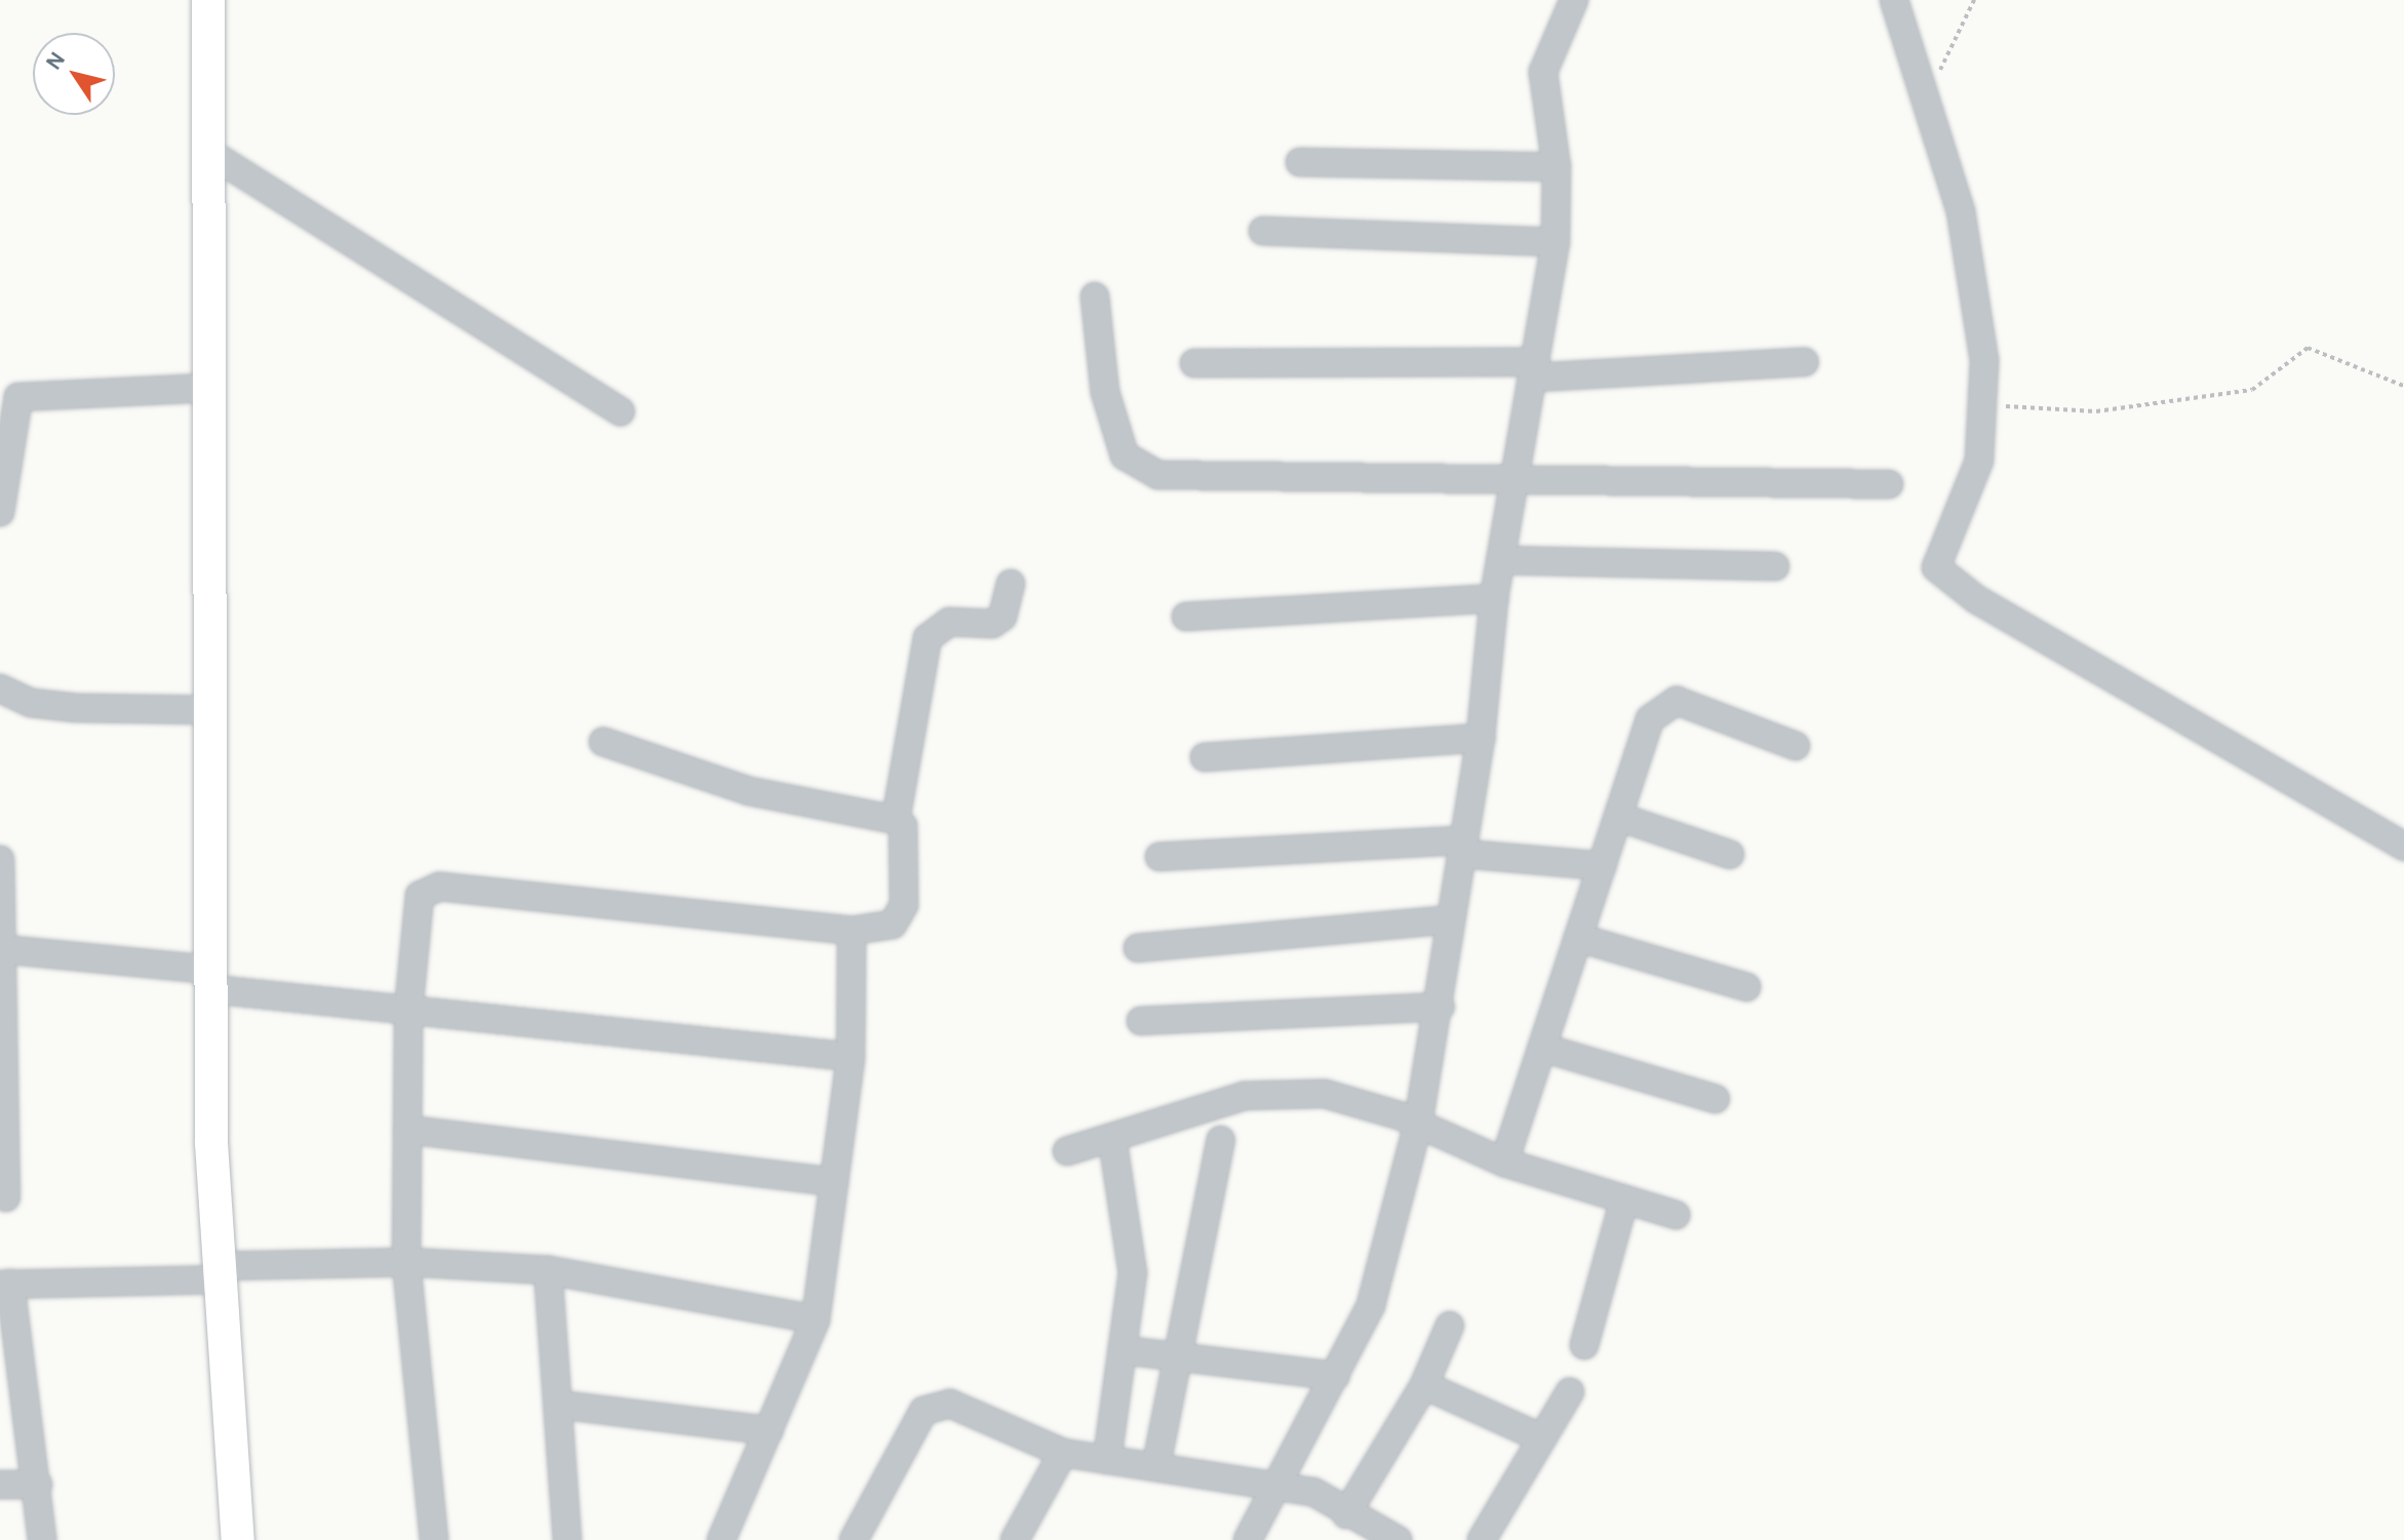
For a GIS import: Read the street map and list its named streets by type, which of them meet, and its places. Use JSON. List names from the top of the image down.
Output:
{
  "north": "top left"
}
